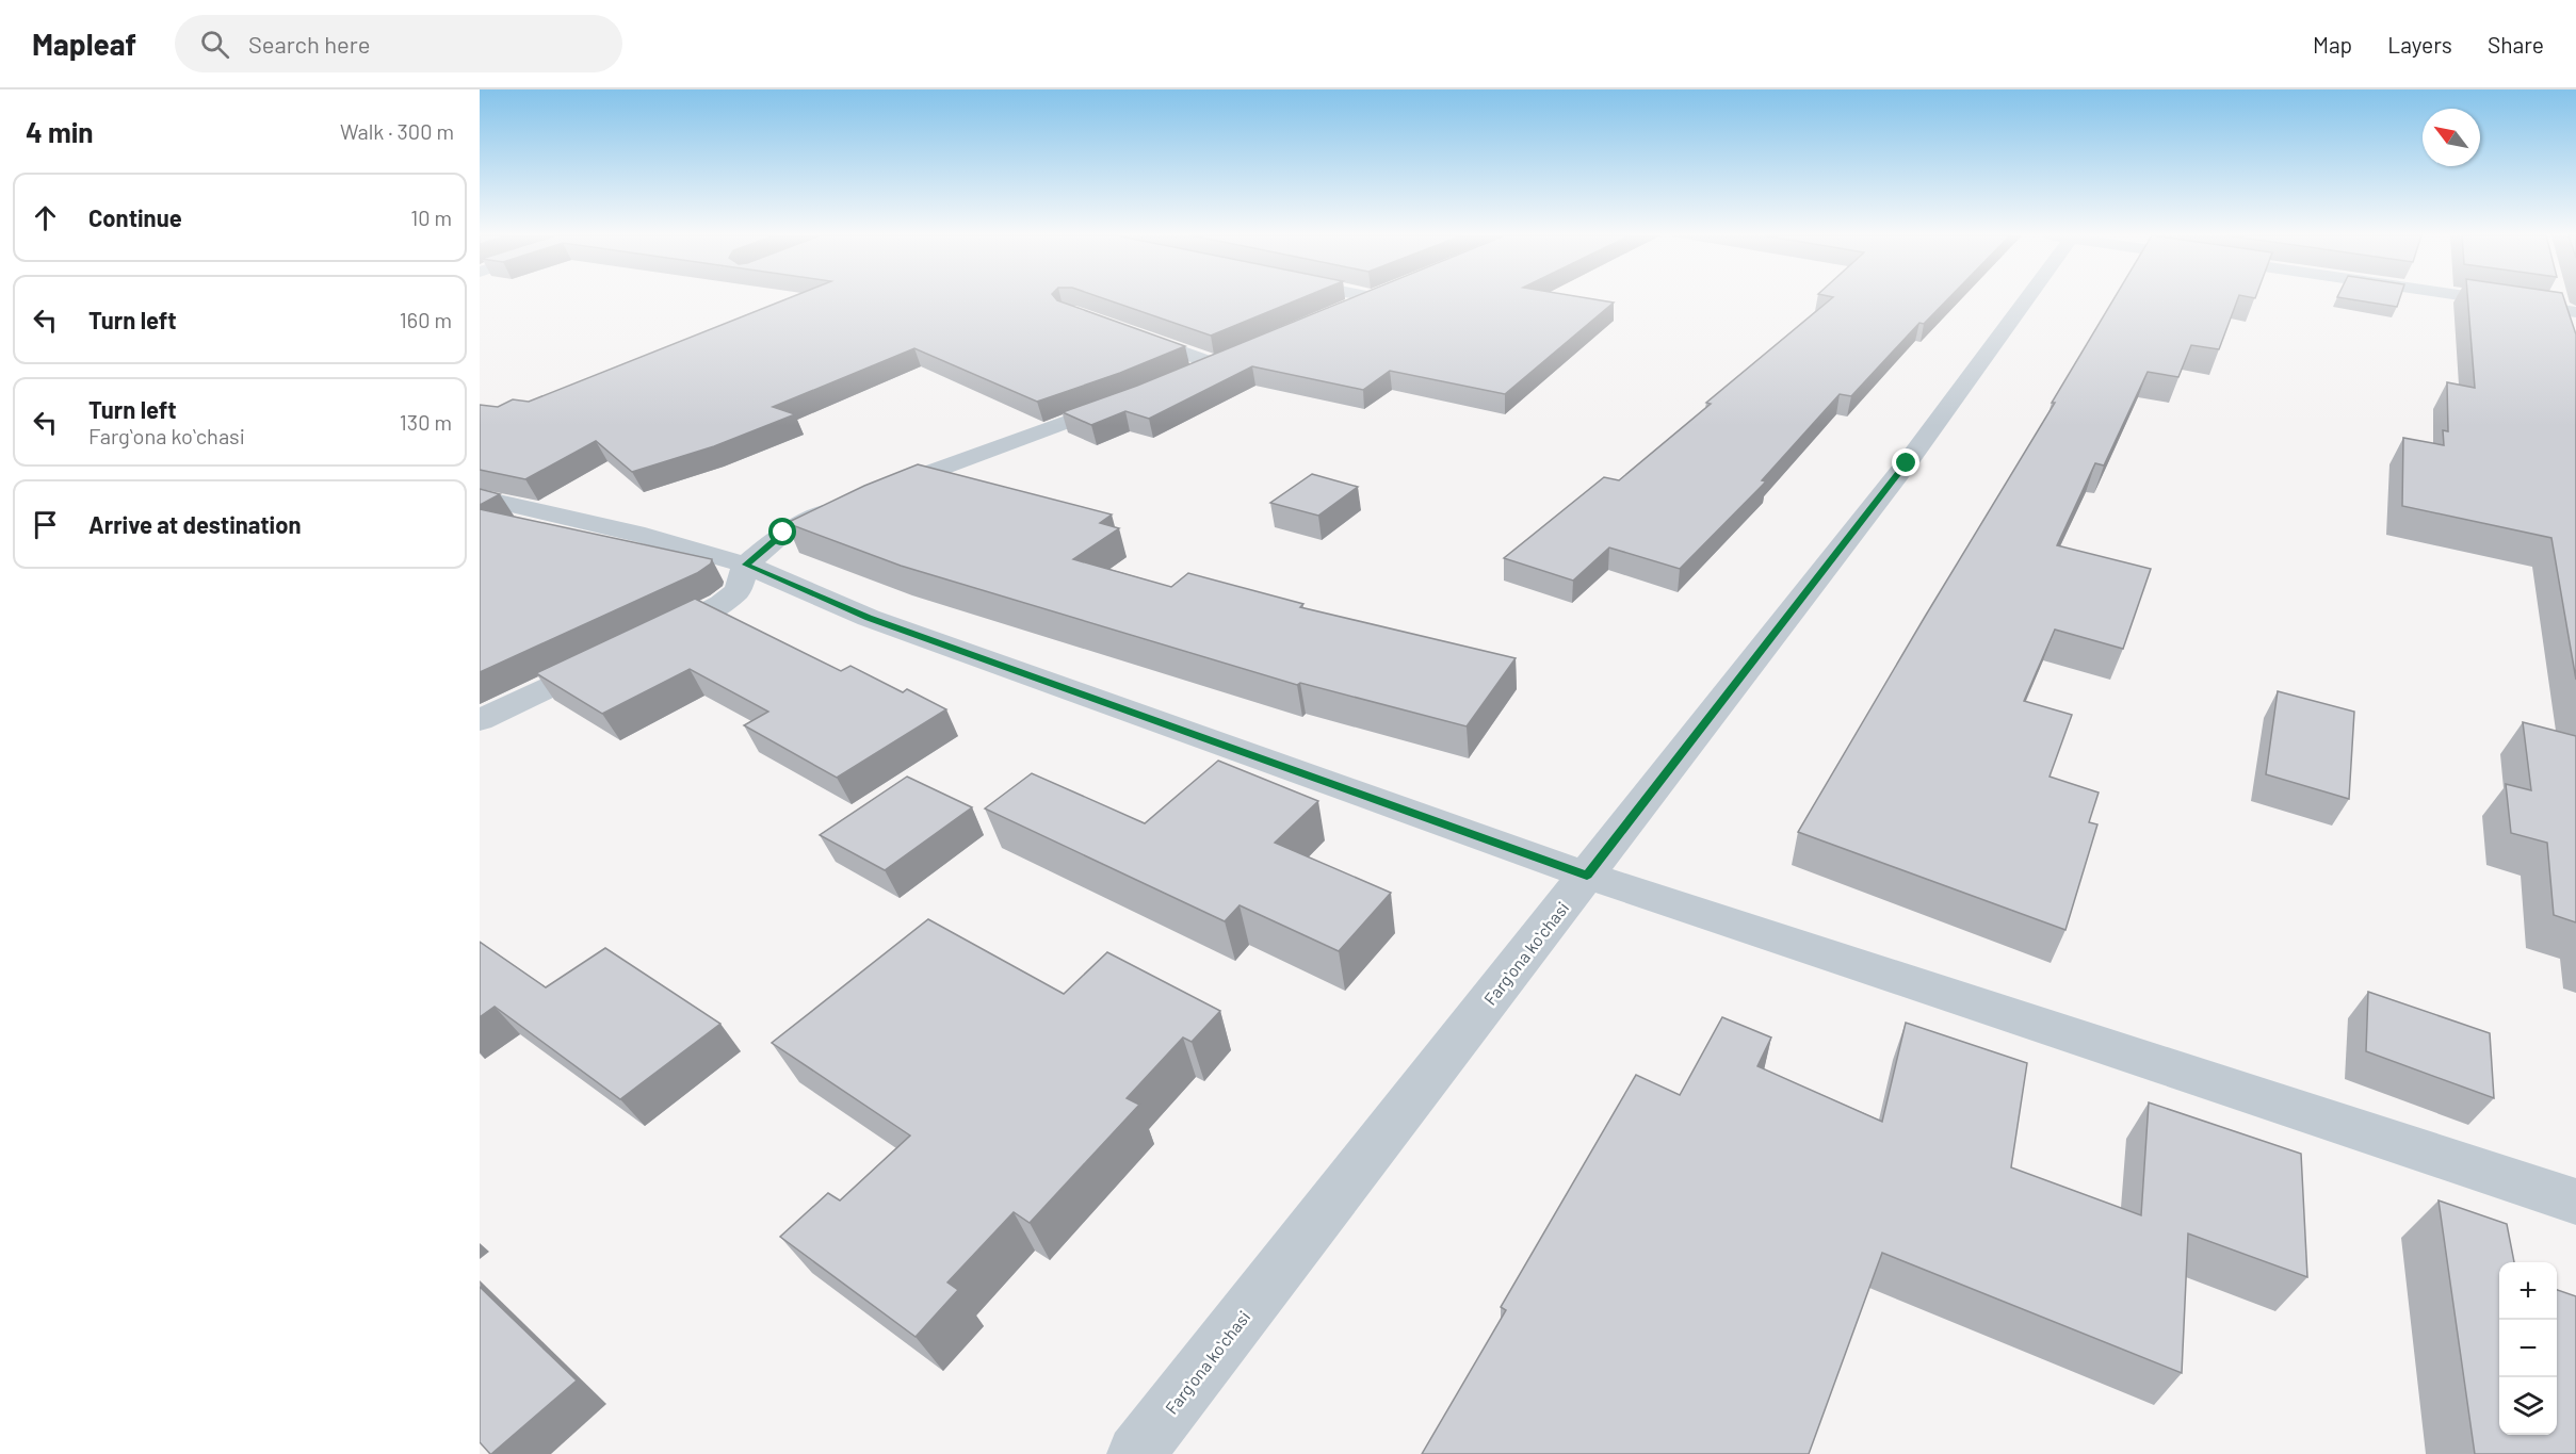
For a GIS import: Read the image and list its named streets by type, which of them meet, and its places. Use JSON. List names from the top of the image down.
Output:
{
  "streets": {
    "street": ["Fargʻona koʻchasi"]
  },
  "north": "top left",
  "page": {
    "header": "Mapleaf",
    "search": "Search here",
    "nav": ["Map", "Layers", "Share"],
    "heading": ["4 min", "Walk · 300 m"],
    "list": [
      ["Continue", "10 m"],
      ["Turn left", "160 m"],
      ["Turn left", "Fargʻona koʻchasi", "130 m"],
      "Arrive at destination"
    ],
    "map_buttons": ["+", "−"]
  }
}
